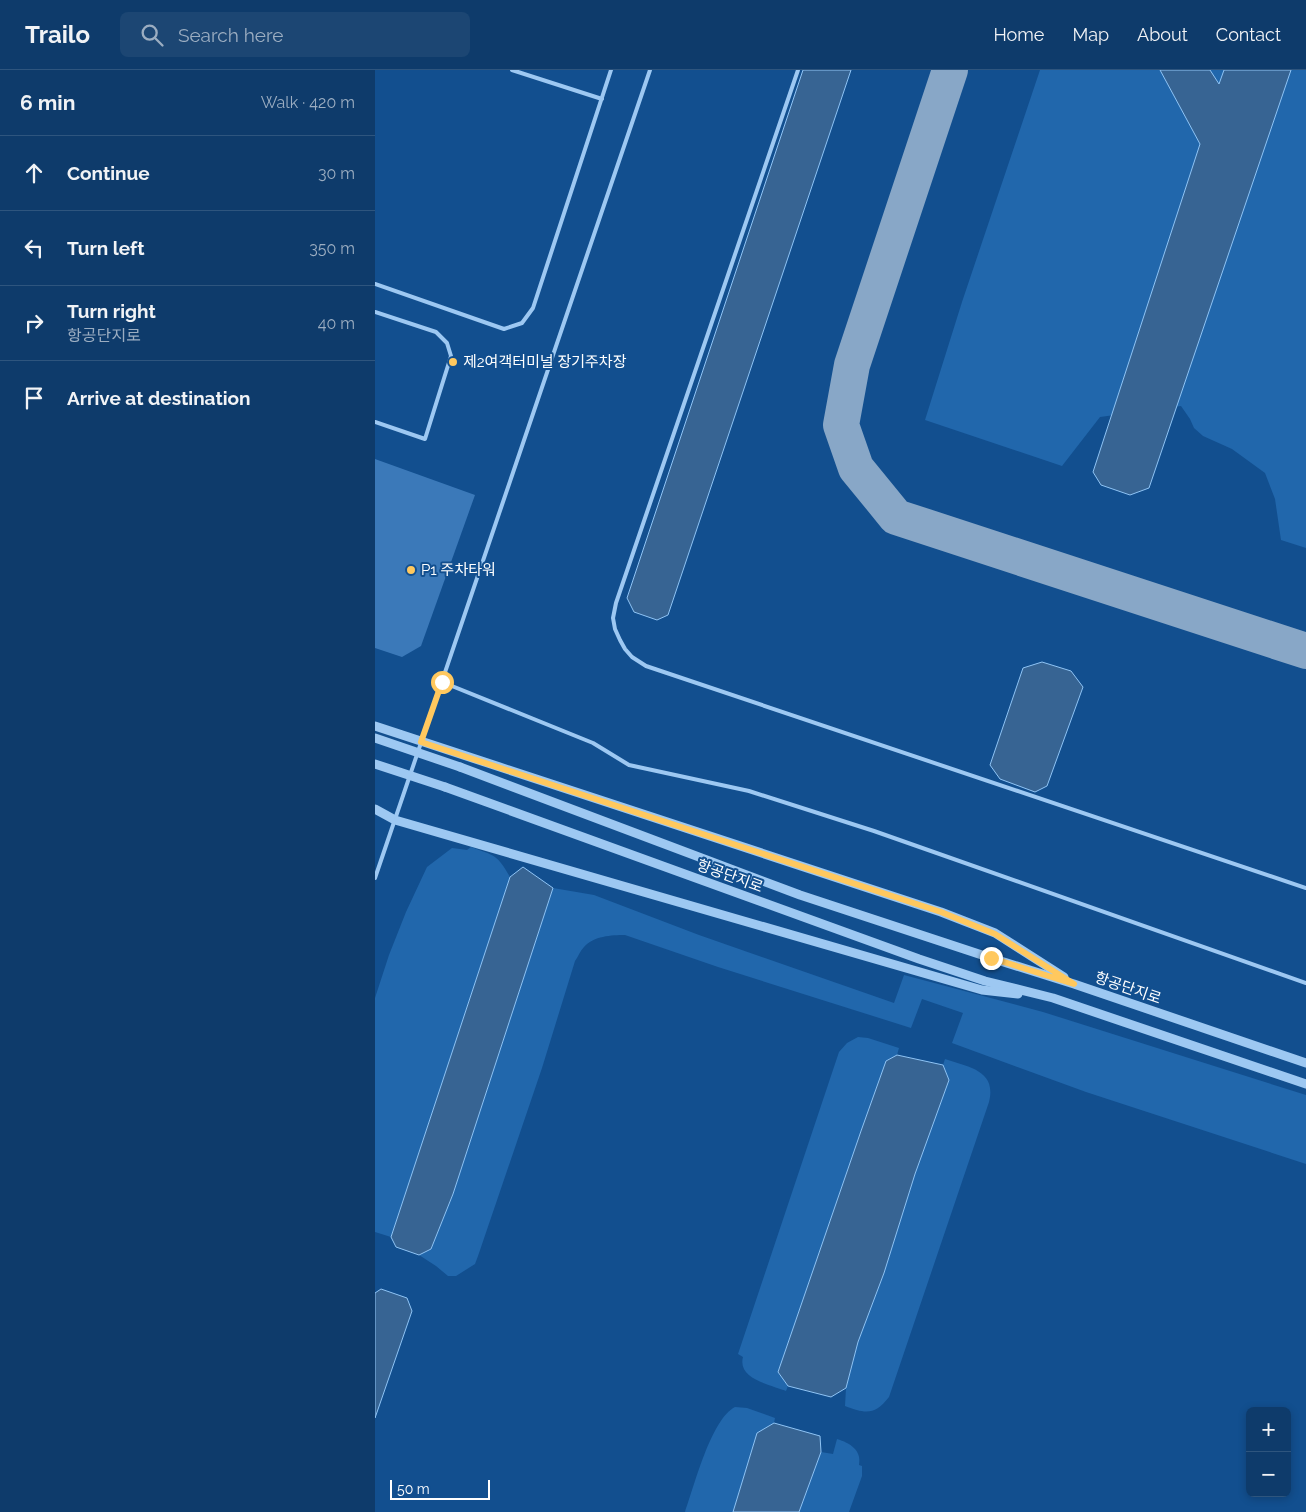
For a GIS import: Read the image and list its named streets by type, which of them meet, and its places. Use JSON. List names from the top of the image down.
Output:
{
  "streets": {
    "street": ["항공단지로"]
  },
  "places": ["제2여객터미널 장기주차장", "P1 주차타워"],
  "scale_bar": "50 m",
  "page": {
    "header": "Trailo",
    "search": "Search here",
    "nav": [
      "Home",
      "Map",
      "About",
      "Contact"
    ],
    "heading": ["6 min", "Walk · 420 m"],
    "list": [
      ["Continue", "30 m"],
      ["Turn left", "350 m"],
      ["Turn right", "항공단지로", "40 m"],
      "Arrive at destination"
    ],
    "map_buttons": ["+", "−"],
    "scale": "50 m"
  }
}
